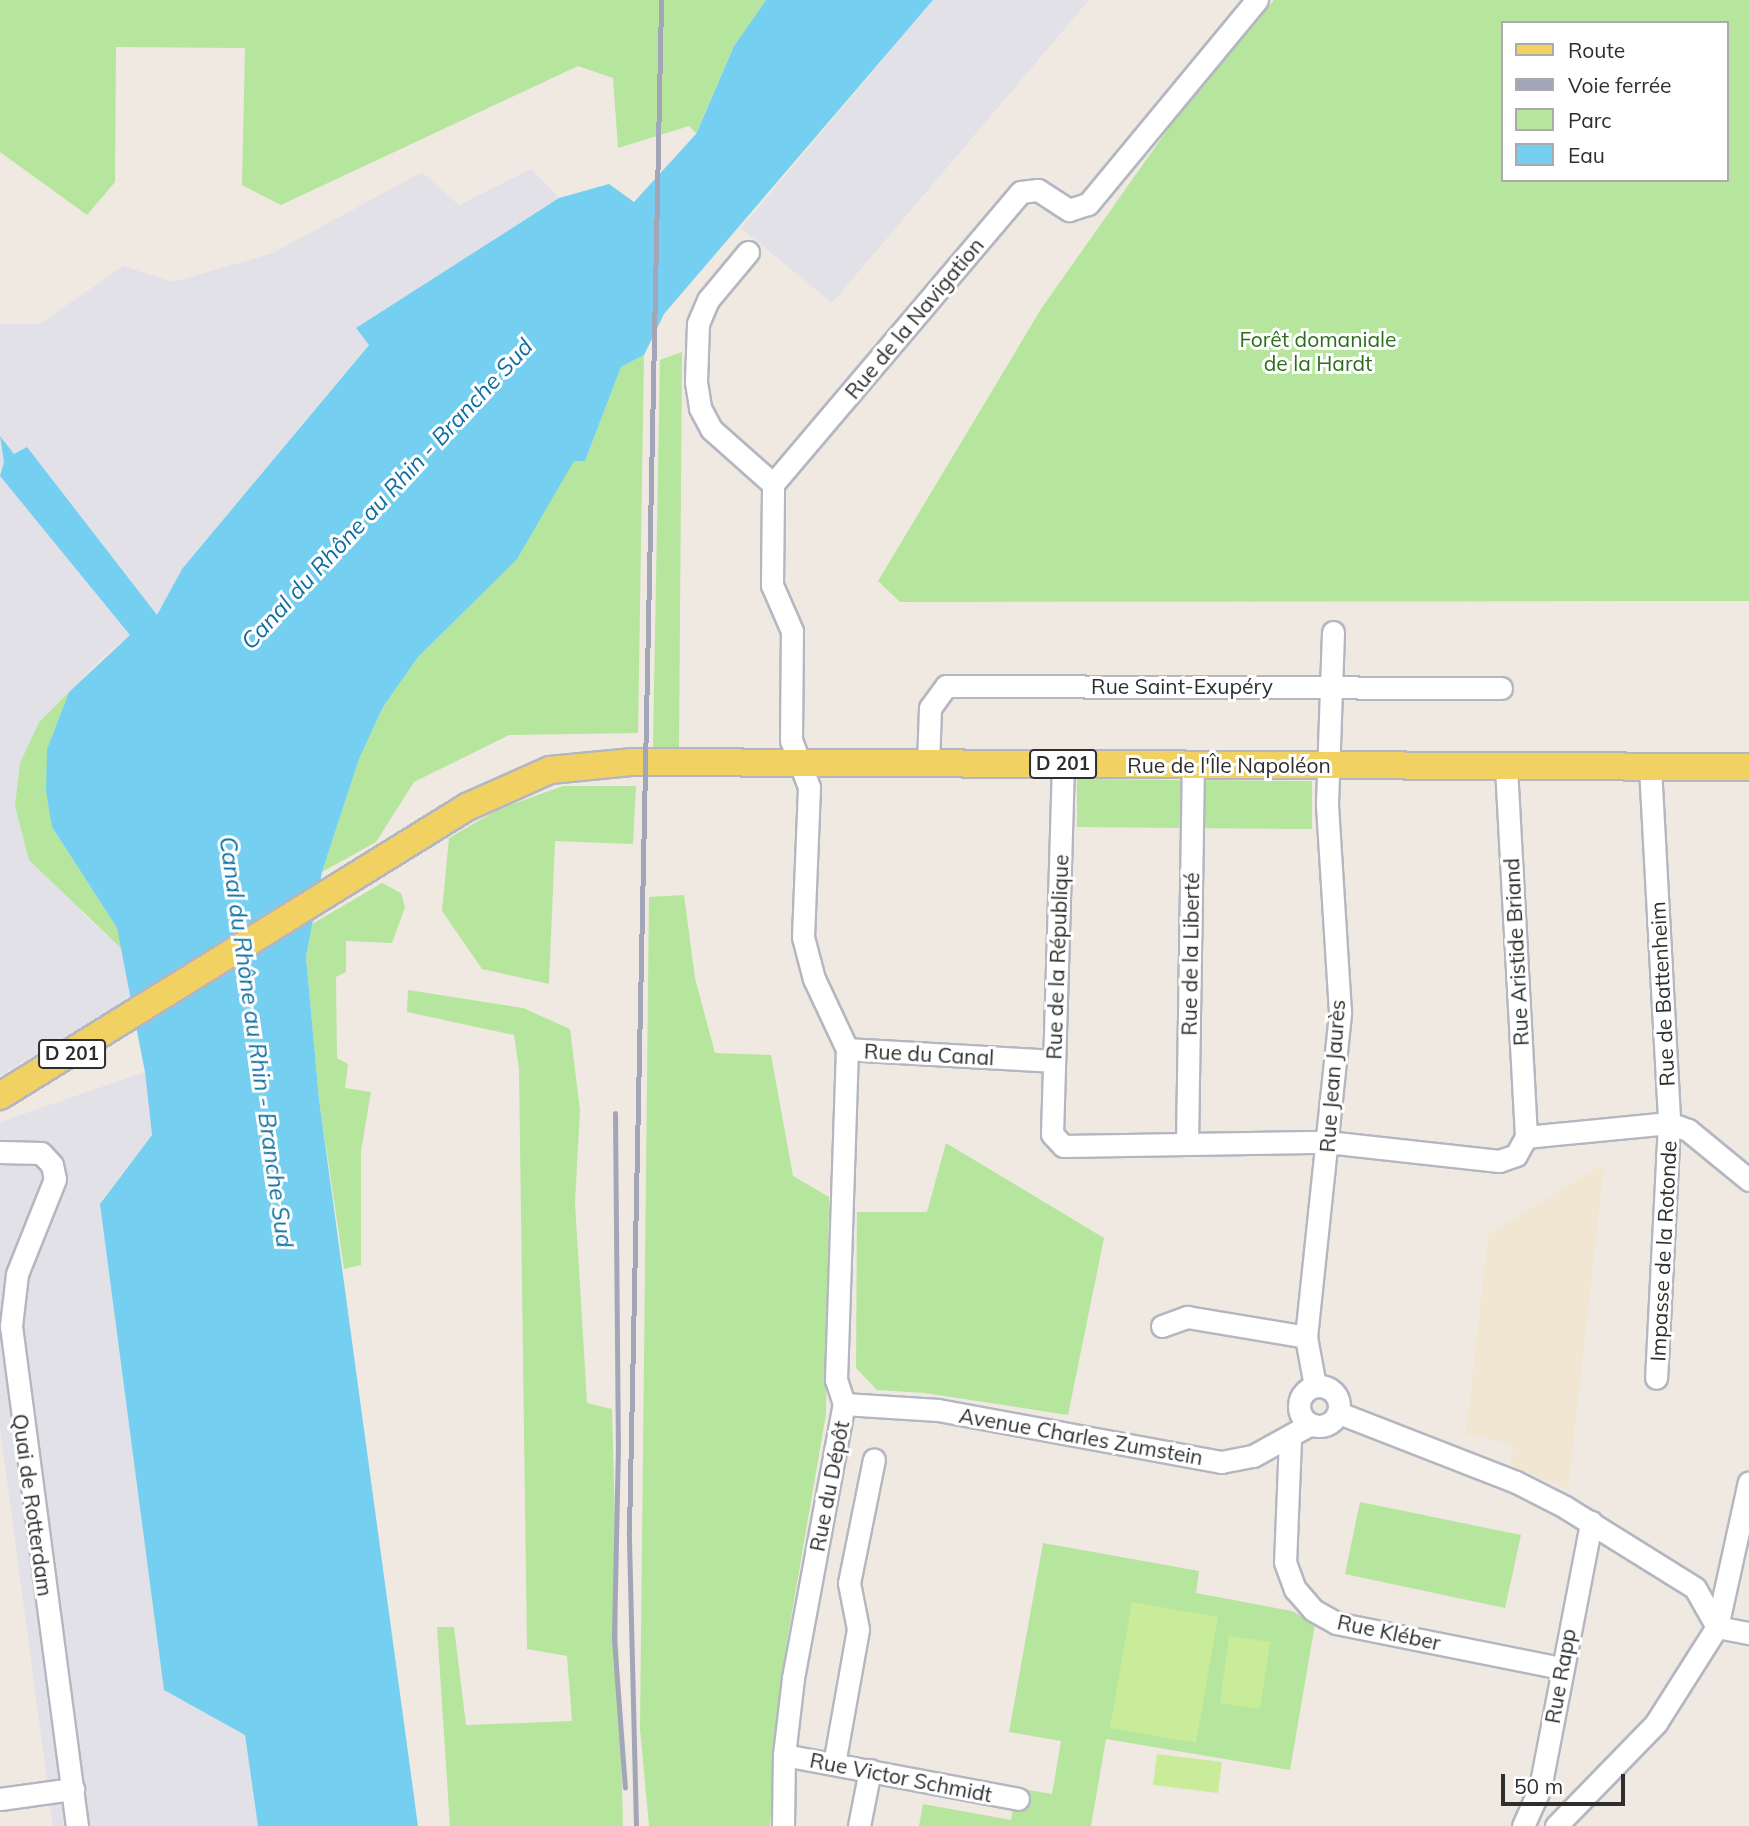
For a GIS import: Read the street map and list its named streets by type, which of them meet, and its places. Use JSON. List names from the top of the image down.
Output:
{
  "streets": {
    "main road": ["D 201", "Rue de l'Île Napoléon"],
    "street": [
      "Rue de la Navigation",
      "Rue Saint-Exupéry",
      "Rue Aristide Briand",
      "Rue de la Liberté",
      "Rue de la République",
      "Rue de Battenheim",
      "Rue du Canal",
      "Rue Jean Jaurès",
      "Impasse de la Rotonde",
      "Avenue Charles Zumstein",
      "Rue du Dépôt",
      "Quai de Rotterdam",
      "Rue Kléber",
      "Rue Rapp",
      "Rue Victor Schmidt"
    ]
  },
  "crossings": [
    ["Rue Saint-Exupéry", "Rue de l'Île Napoléon"],
    ["Rue Saint-Exupéry", "Rue Jean Jaurès"],
    ["Rue de l'Île Napoléon", "Rue Aristide Briand"],
    ["Rue de l'Île Napoléon", "Rue de la Liberté"],
    ["Rue de l'Île Napoléon", "Rue de la République"],
    ["Rue de l'Île Napoléon", "Rue de Battenheim"],
    ["Rue de l'Île Napoléon", "Rue du Canal"],
    ["Rue de l'Île Napoléon", "Rue Jean Jaurès"],
    ["Rue de la Liberté", "Rue de la République"],
    ["Rue de la République", "Rue du Canal"],
    ["Rue de Battenheim", "Impasse de la Rotonde"],
    ["Rue du Canal", "Rue du Dépôt"],
    ["Rue Jean Jaurès", "Avenue Charles Zumstein"],
    ["Avenue Charles Zumstein", "Rue du Dépôt"],
    ["Avenue Charles Zumstein", "Rue Kléber"],
    ["Rue du Dépôt", "Rue Victor Schmidt"],
    ["Rue Kléber", "Rue Rapp"]
  ],
  "water": ["Canal du Rhône au Rhin - Branche Sud"],
  "parks": ["Forêt domaniale de la Hardt"],
  "legend": [
    "Route",
    "Voie ferrée",
    "Parc",
    "Eau"
  ],
  "scale_bar": "50 m"
}
